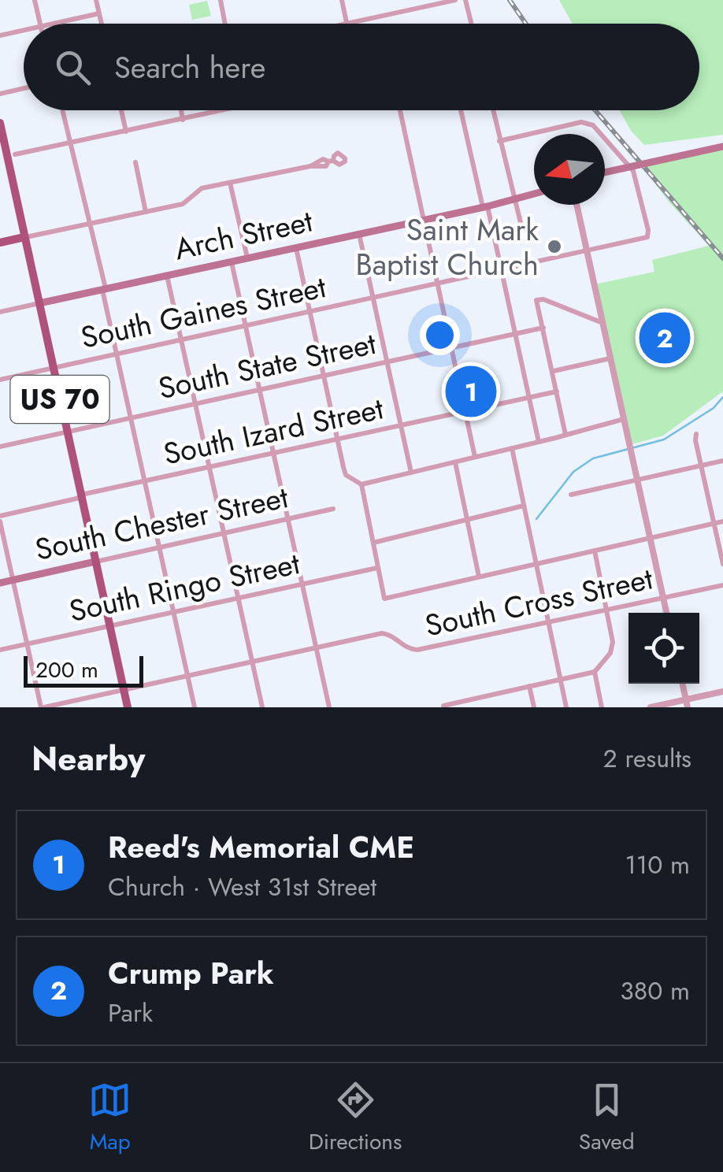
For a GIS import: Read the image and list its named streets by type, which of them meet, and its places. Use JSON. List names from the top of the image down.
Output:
{
  "streets": {
    "main road": ["Arch Street", "US 70", "South Chester Street"],
    "street": [
      "South Gaines Street",
      "South State Street",
      "South Izard Street",
      "South Ringo Street",
      "South Cross Street"
    ]
  },
  "crossings": [
    ["Arch Street", "US 70"],
    ["South Gaines Street", "US 70"],
    ["South State Street", "US 70"],
    ["US 70", "South Izard Street"],
    ["US 70", "South Chester Street"],
    ["US 70", "South Ringo Street"],
    ["US 70", "South Cross Street"]
  ],
  "places": ["Saint Mark Baptist Church"],
  "scale_bar": "200 m",
  "north": "left",
  "page": {
    "search": "Search here",
    "pins": ["2", "1"],
    "scale": "200 m",
    "heading": ["Nearby", "2 results"],
    "list": [
      {
        "mark": "1",
        "name": "Reed's Memorial CME",
        "note": "Church · West 31st Street",
        "value": "110 m"
      },
      {
        "mark": "2",
        "name": "Crump Park",
        "note": "Park",
        "value": "380 m"
      }
    ],
    "nav": ["Map", "Directions", "Saved"]
  }
}
